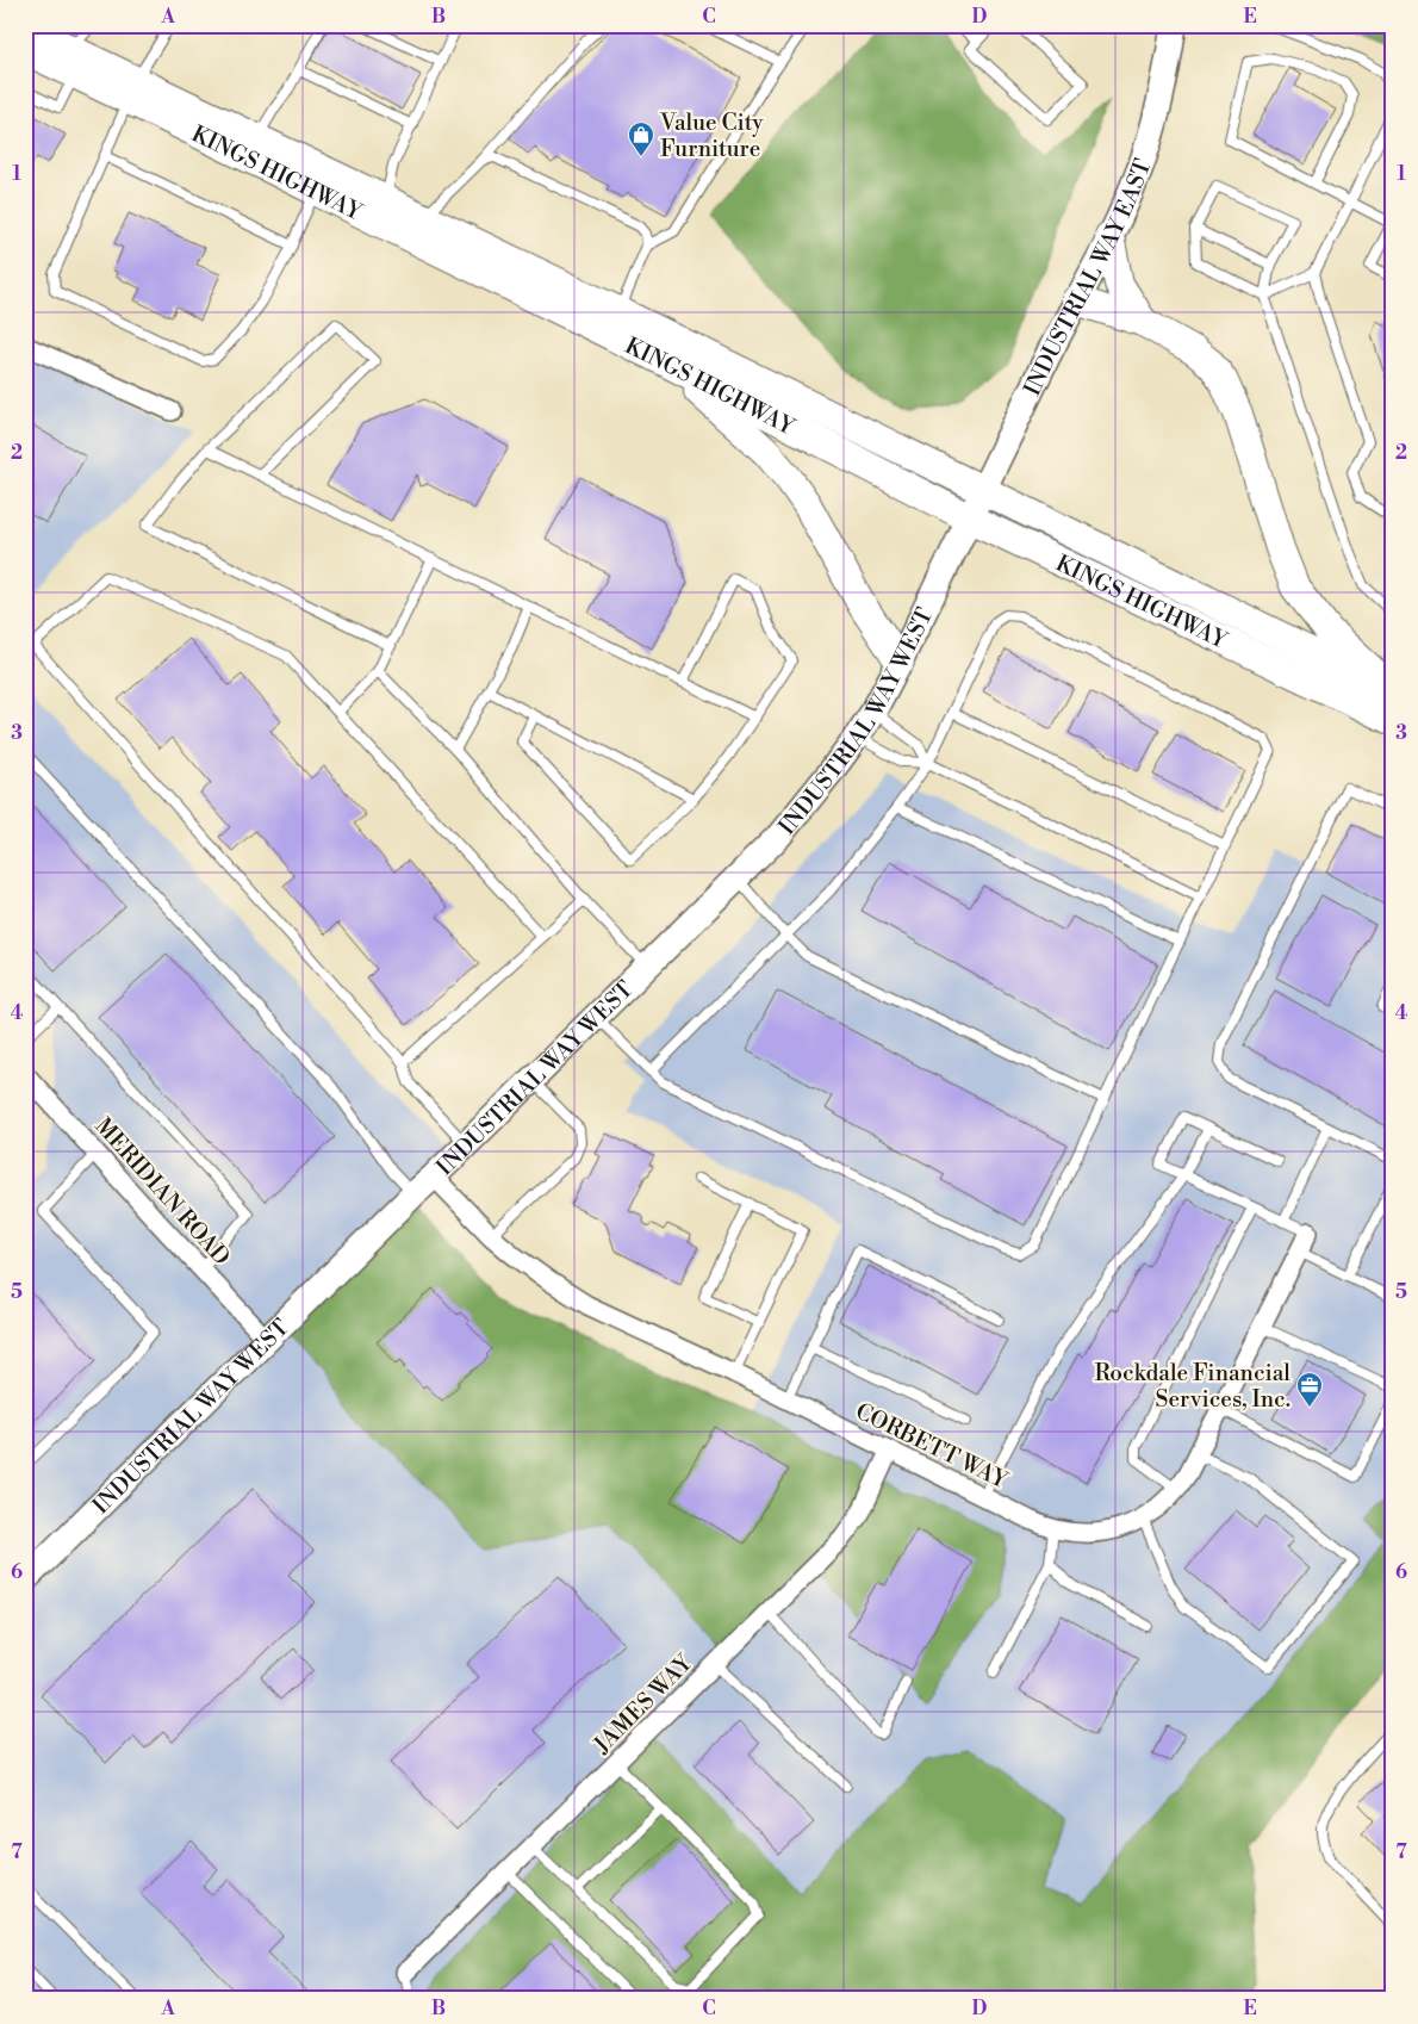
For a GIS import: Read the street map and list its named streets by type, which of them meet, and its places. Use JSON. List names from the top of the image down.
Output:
{
  "streets": {
    "main road": ["KINGS HIGHWAY"],
    "street": [
      "INDUSTRIAL WAY EAST",
      "INDUSTRIAL WAY WEST",
      "MERIDIAN ROAD",
      "CORBETT WAY",
      "JAMES WAY"
    ]
  },
  "crossings": [
    ["KINGS HIGHWAY", "INDUSTRIAL WAY EAST"],
    ["KINGS HIGHWAY", "INDUSTRIAL WAY WEST"],
    ["INDUSTRIAL WAY EAST", "INDUSTRIAL WAY WEST"],
    ["INDUSTRIAL WAY WEST", "MERIDIAN ROAD"],
    ["INDUSTRIAL WAY WEST", "CORBETT WAY"],
    ["CORBETT WAY", "JAMES WAY"]
  ],
  "places": {
    "shop": ["Value City Furniture"],
    "office": ["Rockdale Financial Services, Inc."]
  },
  "grid": {
    "columns": [
      "A",
      "B",
      "C",
      "D",
      "E"
    ],
    "rows": [
      "1",
      "2",
      "3",
      "4",
      "5",
      "6",
      "7"
    ]
  }
}
